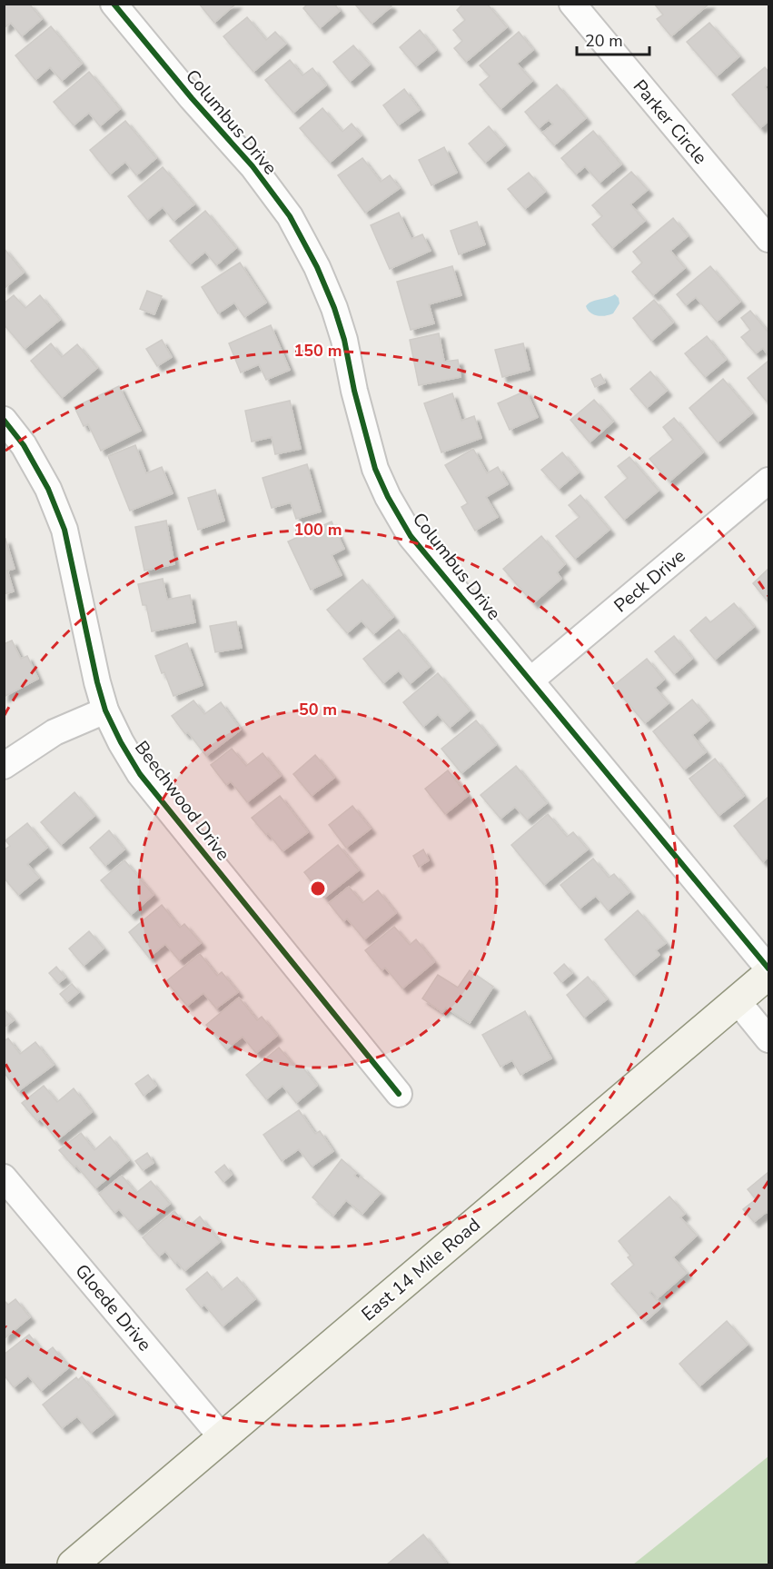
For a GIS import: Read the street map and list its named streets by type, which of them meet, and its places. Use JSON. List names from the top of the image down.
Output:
{
  "streets": {
    "main road": ["East 14 Mile Road"],
    "street": [
      "Columbus Drive",
      "Parker Circle",
      "Peck Drive",
      "Beechwood Drive",
      "Gloede Drive"
    ]
  },
  "crossings": [
    ["Columbus Drive", "Peck Drive"],
    ["East 14 Mile Road", "Gloede Drive"]
  ],
  "scale_bar": "20 m",
  "rings": ["150 m", "100 m", "50 m"]
}
